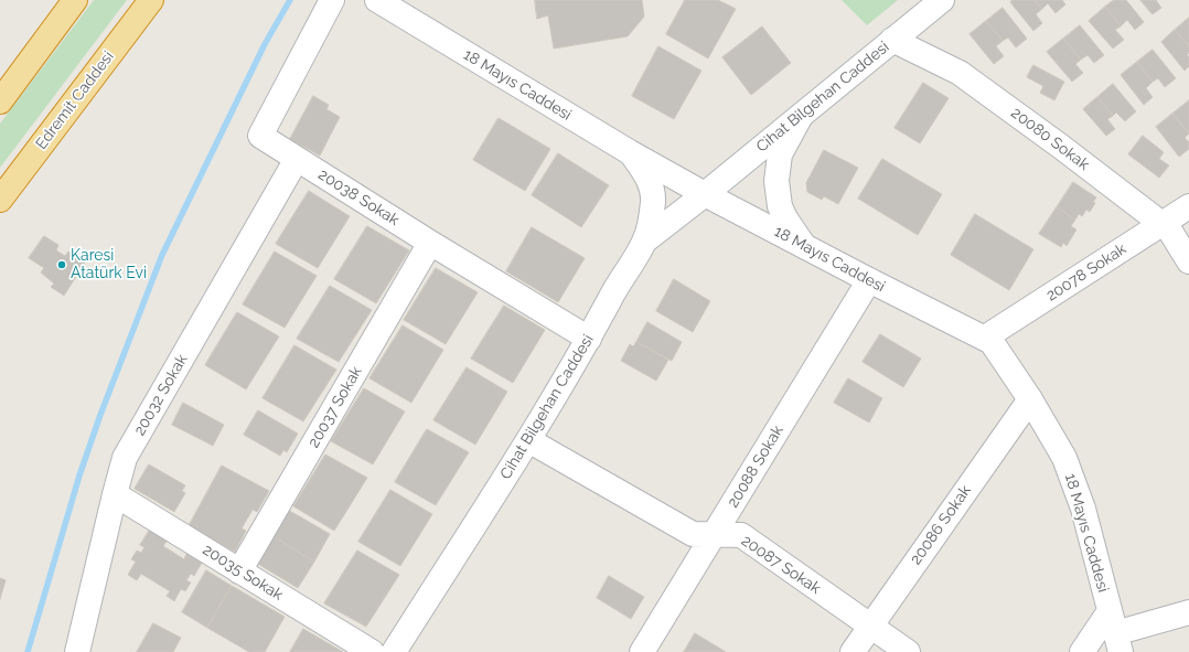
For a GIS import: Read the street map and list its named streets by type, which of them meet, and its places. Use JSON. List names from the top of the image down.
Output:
{
  "streets": {
    "highway": ["Edremit Caddesi"],
    "street": [
      "18 Mayıs Caddesi",
      "Cihat Bilgehan Caddesi",
      "20080 Sokak",
      "20038 Sokak",
      "20078 Sokak",
      "20032 Sokak",
      "20037 Sokak",
      "20088 Sokak",
      "20086 Sokak",
      "20087 Sokak",
      "20035 Sokak"
    ]
  },
  "crossings": [
    ["18 Mayıs Caddesi", "Cihat Bilgehan Caddesi"],
    ["18 Mayıs Caddesi", "20078 Sokak"],
    ["18 Mayıs Caddesi", "20088 Sokak"],
    ["18 Mayıs Caddesi", "20086 Sokak"],
    ["Cihat Bilgehan Caddesi", "20080 Sokak"],
    ["Cihat Bilgehan Caddesi", "20038 Sokak"],
    ["Cihat Bilgehan Caddesi", "20087 Sokak"],
    ["20080 Sokak", "20078 Sokak"],
    ["20038 Sokak", "20032 Sokak"],
    ["20038 Sokak", "20037 Sokak"],
    ["20032 Sokak", "20035 Sokak"],
    ["20037 Sokak", "20035 Sokak"],
    ["20088 Sokak", "20087 Sokak"],
    ["20086 Sokak", "20087 Sokak"]
  ],
  "places": ["Karesi Atatürk Evi"]
}
